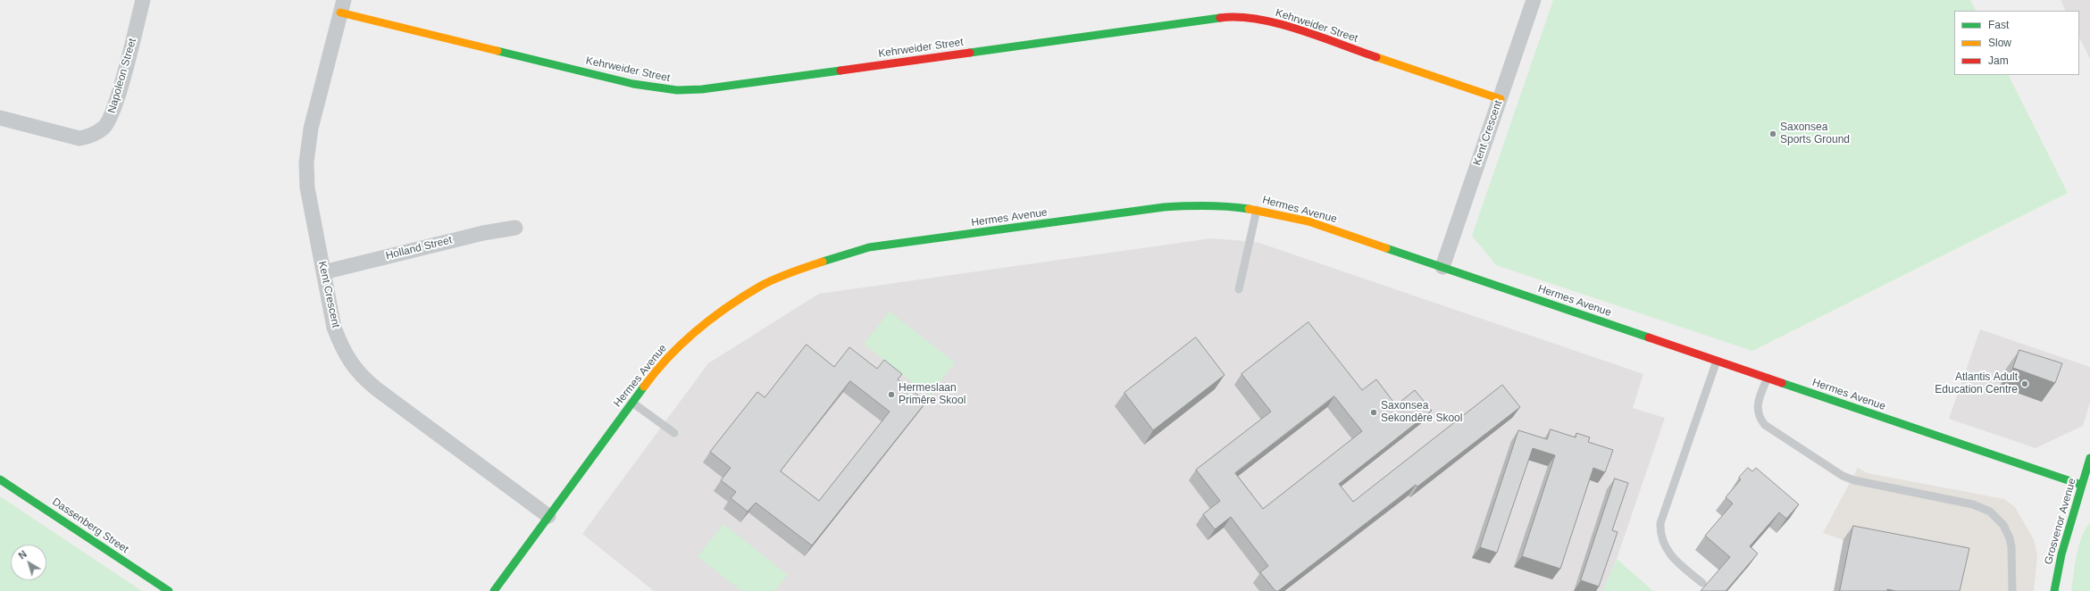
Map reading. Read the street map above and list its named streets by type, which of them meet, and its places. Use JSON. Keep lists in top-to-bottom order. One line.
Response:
{"streets":{"street":["Kehrweider Street","Napoleon Street","Kent Crescent","Hermes Avenue","Holland Street","Grosvenor Avenue","Dassenberg Street"]},"crossings":[["Kehrweider Street","Kent Crescent"],["Kent Crescent","Hermes Avenue"],["Kent Crescent","Holland Street"],["Hermes Avenue","Grosvenor Avenue"]],"places":["Saxonsea Sports Ground","Atlantis Adult Education Centre","Hermeslaan Primêre Skool","Saxonsea Sekondêre Skool"],"legend":["Fast","Slow","Jam"],"north":"top left"}
